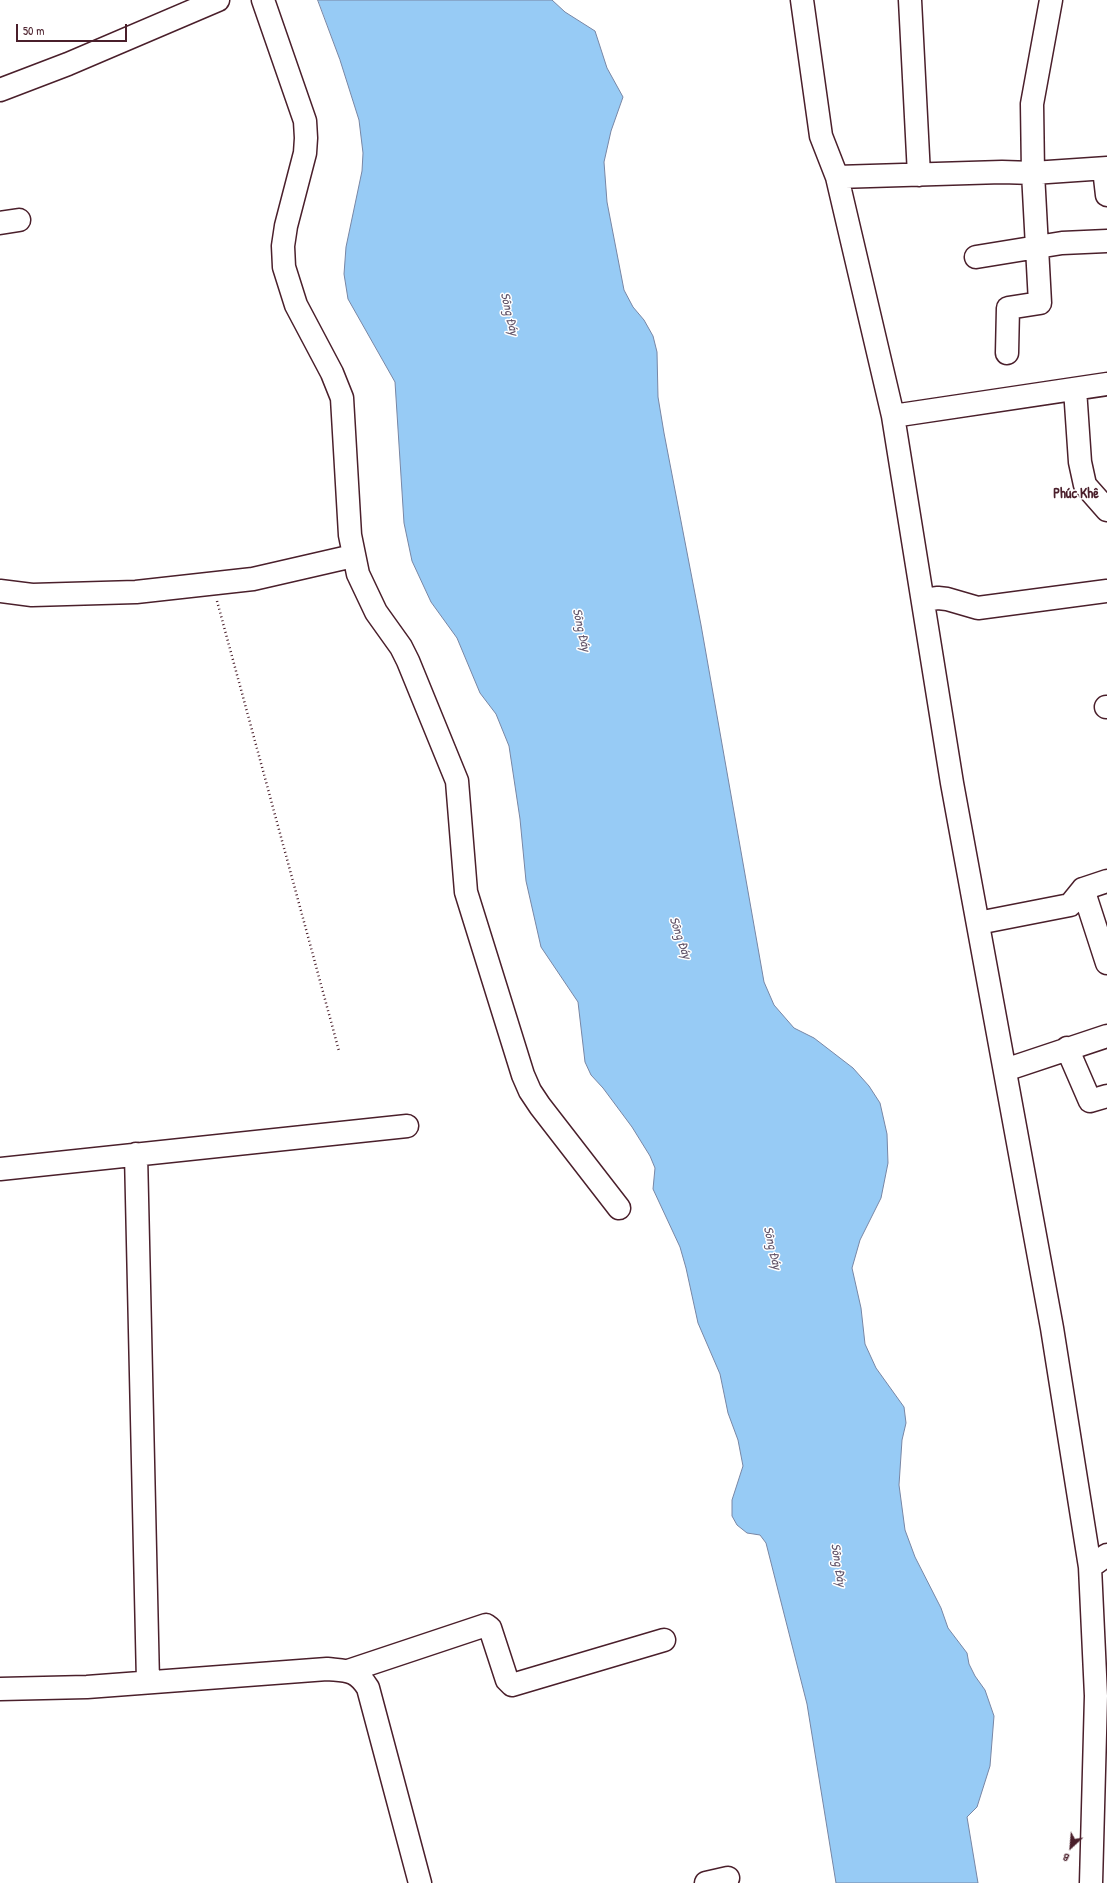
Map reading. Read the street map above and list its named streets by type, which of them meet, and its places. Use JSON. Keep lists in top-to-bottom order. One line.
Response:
{"districts":["Phúc Khê"],"water":["Sông Đáy"],"scale_bar":"50 m","north":"bottom left"}
